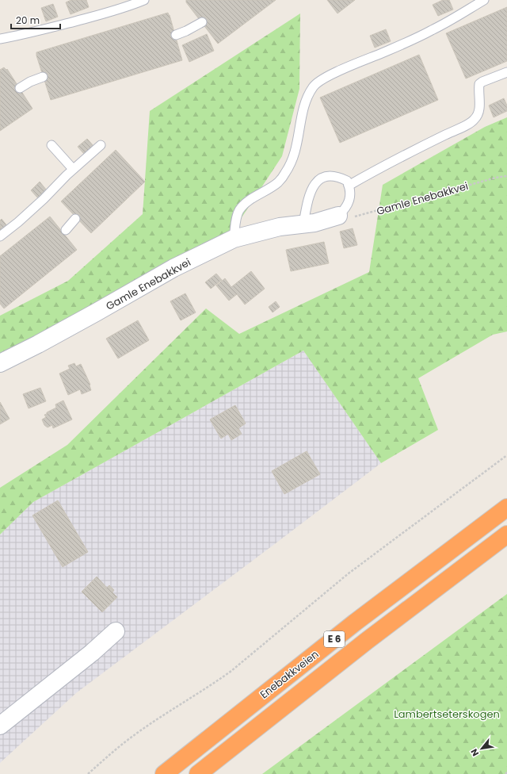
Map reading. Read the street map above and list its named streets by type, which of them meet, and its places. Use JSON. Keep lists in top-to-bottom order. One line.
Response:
{"streets":{"highway":["E 6","Enebakkveien"],"street":["Gamle Enebakkvei"]},"parks":["Lambertseterskogen"],"scale_bar":"20 m","north":"bottom left"}
